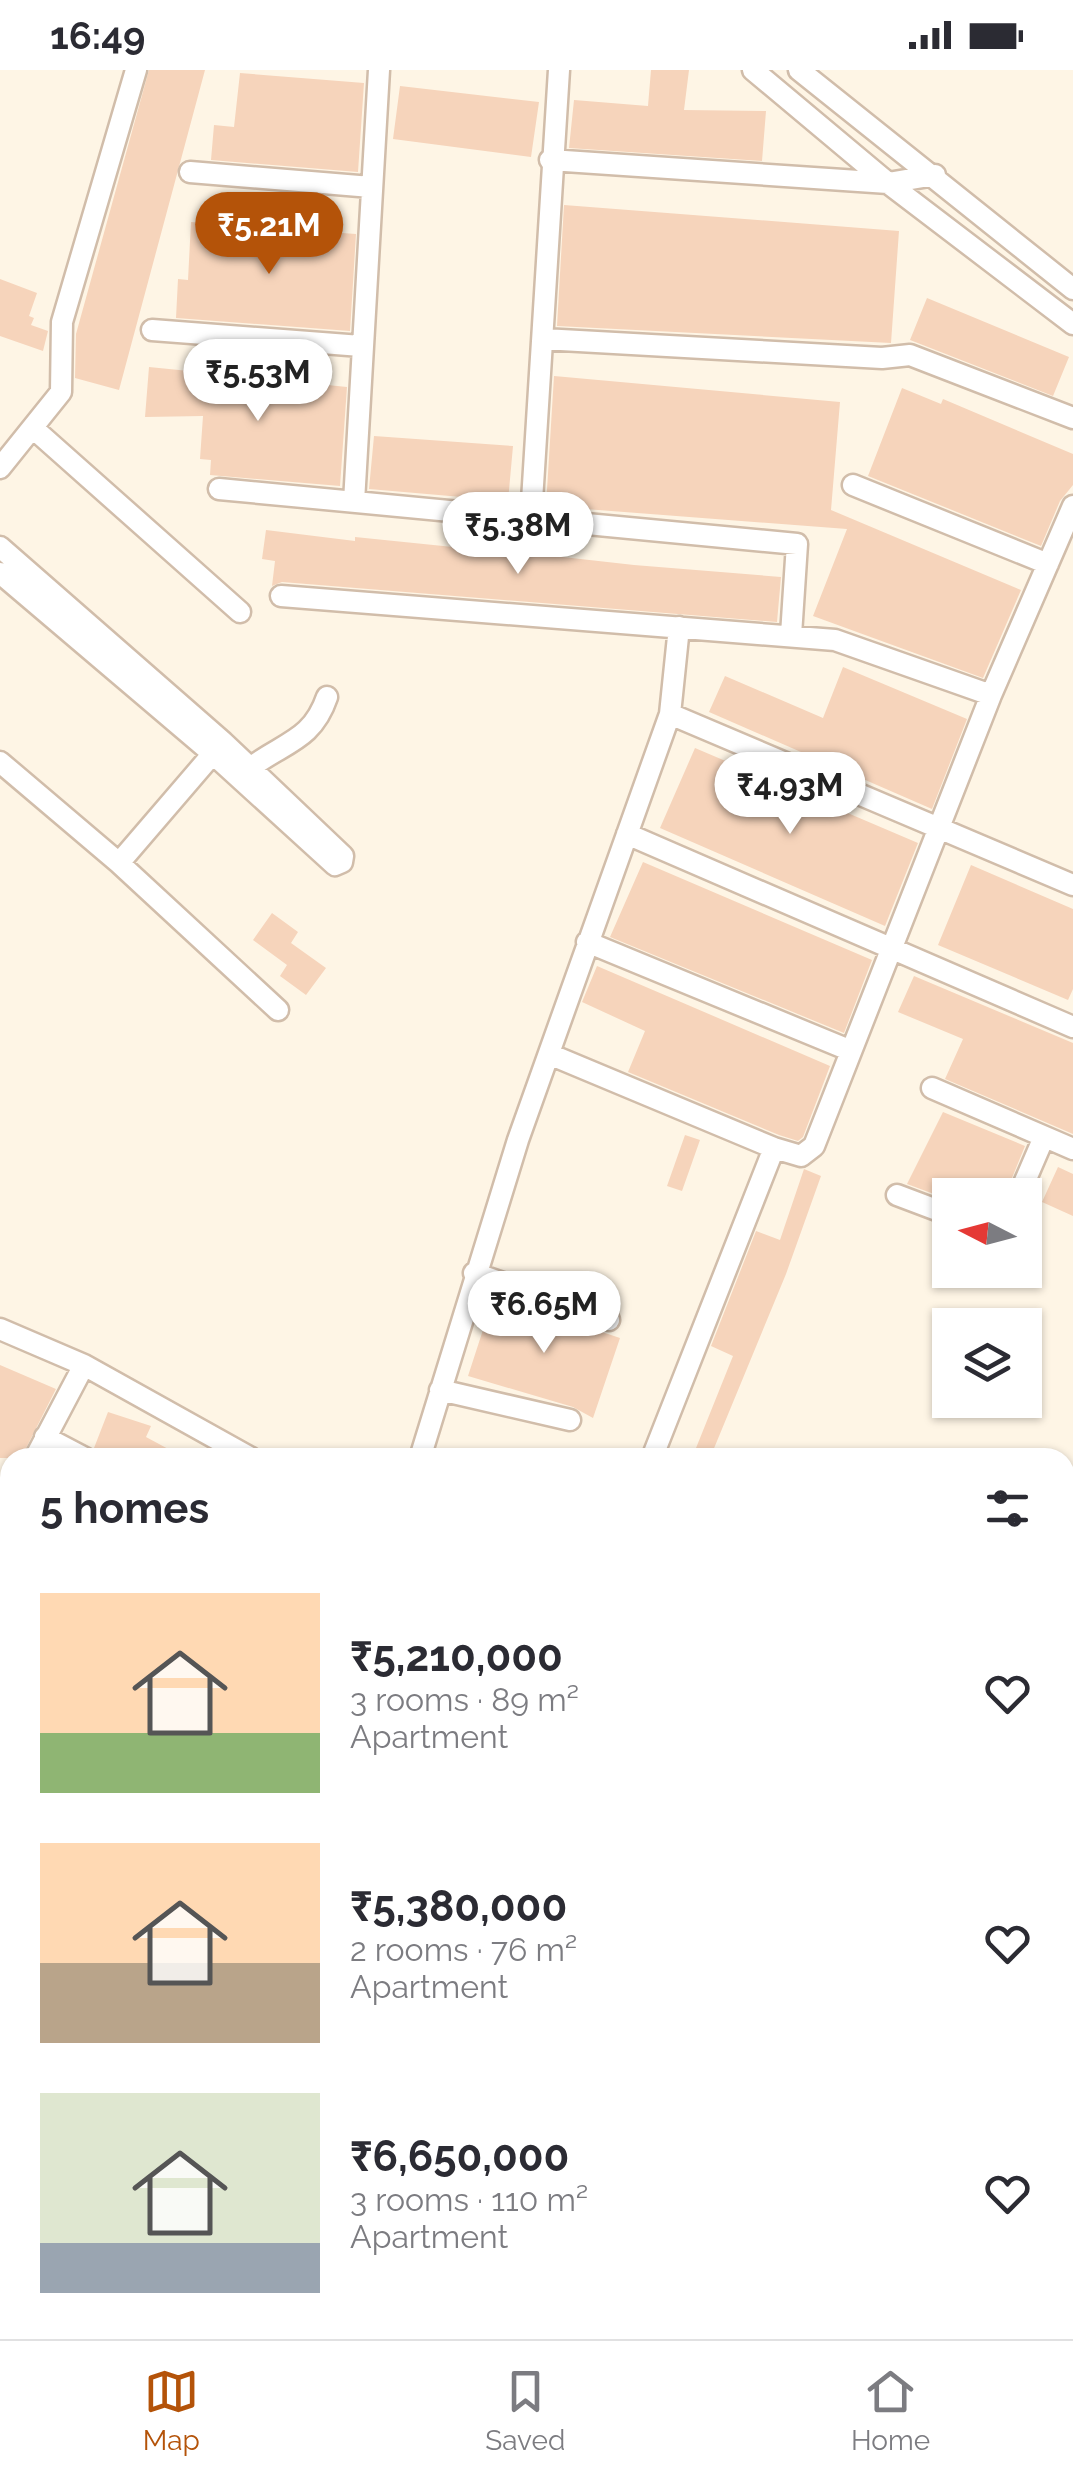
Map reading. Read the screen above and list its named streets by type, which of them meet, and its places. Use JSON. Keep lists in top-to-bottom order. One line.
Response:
{"north":"left","page":{"status":"16:49","price":["₹5.21M","₹5.53M","₹5.38M","₹4.93M","₹6.65M"],"heading":"5 homes","list":[{"name":"₹5,210,000","note":"3 rooms · 89 m² · Apartment"},{"name":"₹5,380,000","note":"2 rooms · 76 m² · Apartment"},{"name":"₹6,650,000","note":"3 rooms · 110 m² · Apartment"}],"tabs":["Map","Saved","Home"]}}
